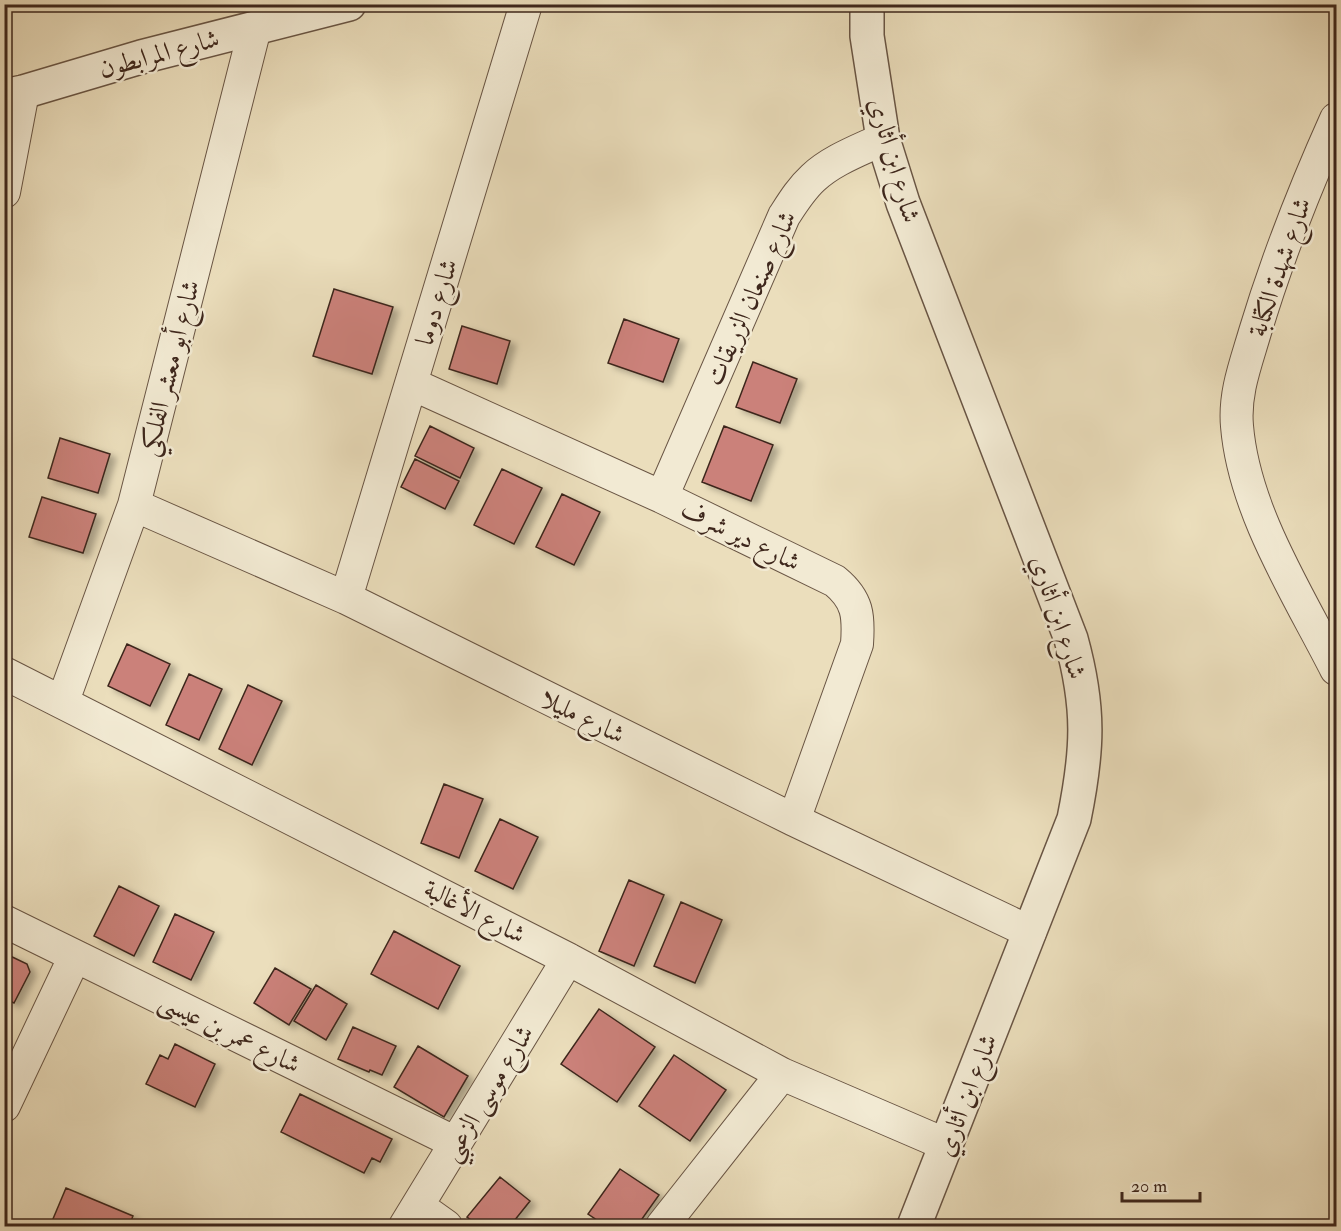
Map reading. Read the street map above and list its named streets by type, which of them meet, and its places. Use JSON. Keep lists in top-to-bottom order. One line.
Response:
{"streets":{"street":["شارع المرابطون","شارع ابن أثاري","شارع شهدة الكتابة","شارع صنعان الزريقات","شارع دوما","شارع أبو معشر الفلكي","شارع دير شرف","شارع مليلا","شارع الأغالبة","شارع عمر بن عيسى","شارع موسى الزعبي"]},"crossings":[["شارع المرابطون","شارع أبو معشر الفلكي"],["شارع ابن أثاري","شارع صنعان الزريقات"],["شارع ابن أثاري","شارع مليلا"],["شارع ابن أثاري","شارع الأغالبة"],["شارع صنعان الزريقات","شارع دير شرف"],["شارع دوما","شارع دير شرف"],["شارع دوما","شارع مليلا"],["شارع أبو معشر الفلكي","شارع مليلا"],["شارع أبو معشر الفلكي","شارع الأغالبة"],["شارع دير شرف","شارع مليلا"],["شارع الأغالبة","شارع موسى الزعبي"],["شارع عمر بن عيسى","شارع موسى الزعبي"]],"scale_bar":"20 m"}
